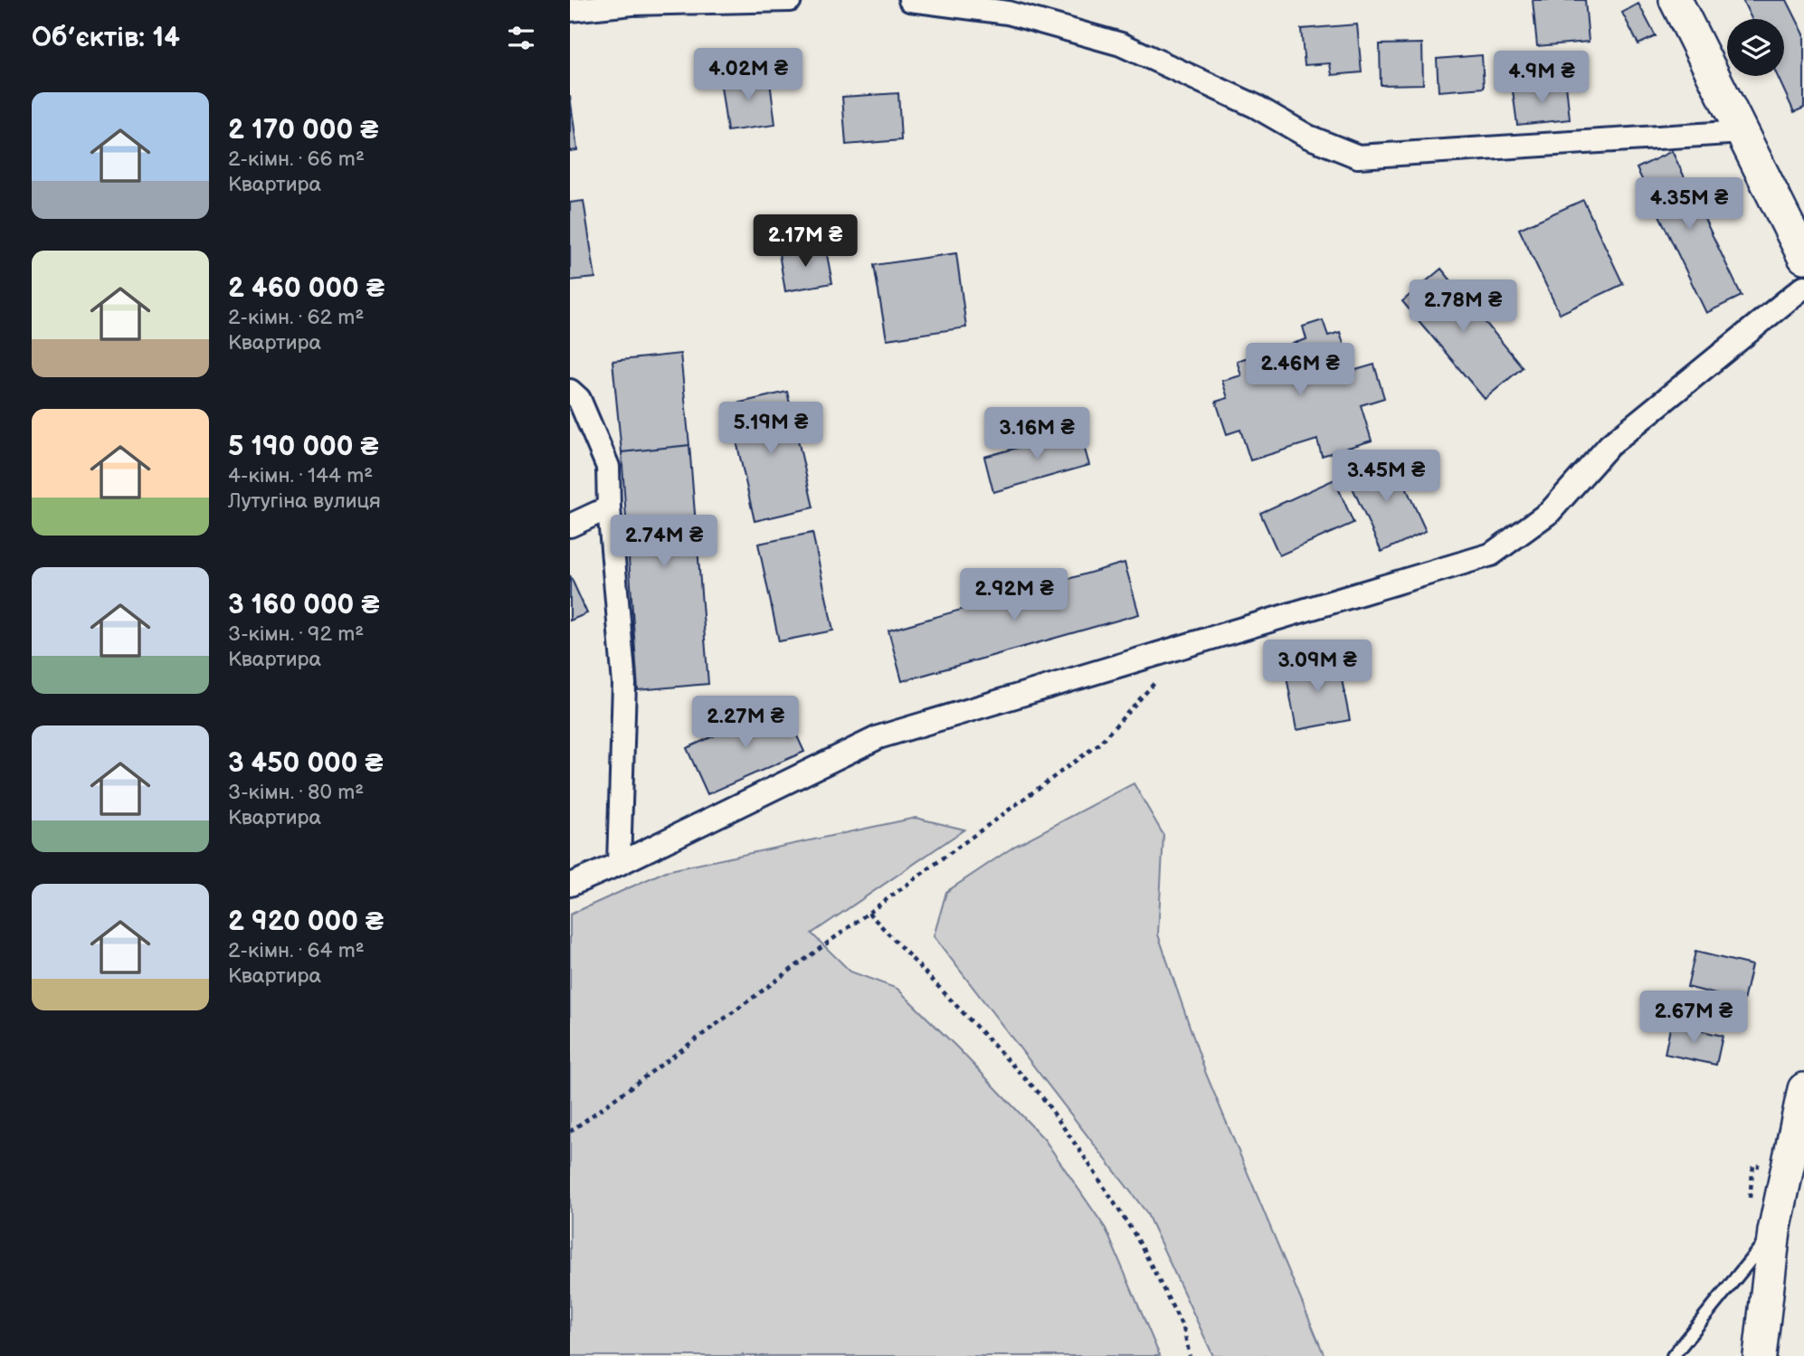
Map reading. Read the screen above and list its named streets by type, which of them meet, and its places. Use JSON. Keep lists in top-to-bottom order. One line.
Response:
{"page":{"heading":"Об’єктів: 14","price":["4.02M ₴","4.9M ₴","4.35M ₴","2.17M ₴","2.78M ₴","2.46M ₴","5.19M ₴","3.16M ₴","3.45M ₴","2.74M ₴","2.92M ₴","3.09M ₴","2.27M ₴","2.67M ₴"],"list":[{"name":"2 170 000 ₴","note":"2-кімн. · 66 m² · Квартира"},{"name":"2 460 000 ₴","note":"2-кімн. · 62 m² · Квартира"},{"name":"5 190 000 ₴","note":"4-кімн. · 144 m² · Лутугіна вулиця"},{"name":"3 160 000 ₴","note":"3-кімн. · 92 m² · Квартира"},{"name":"3 450 000 ₴","note":"3-кімн. · 80 m² · Квартира"},{"name":"2 920 000 ₴","note":"2-кімн. · 64 m² · Квартира"}]}}
